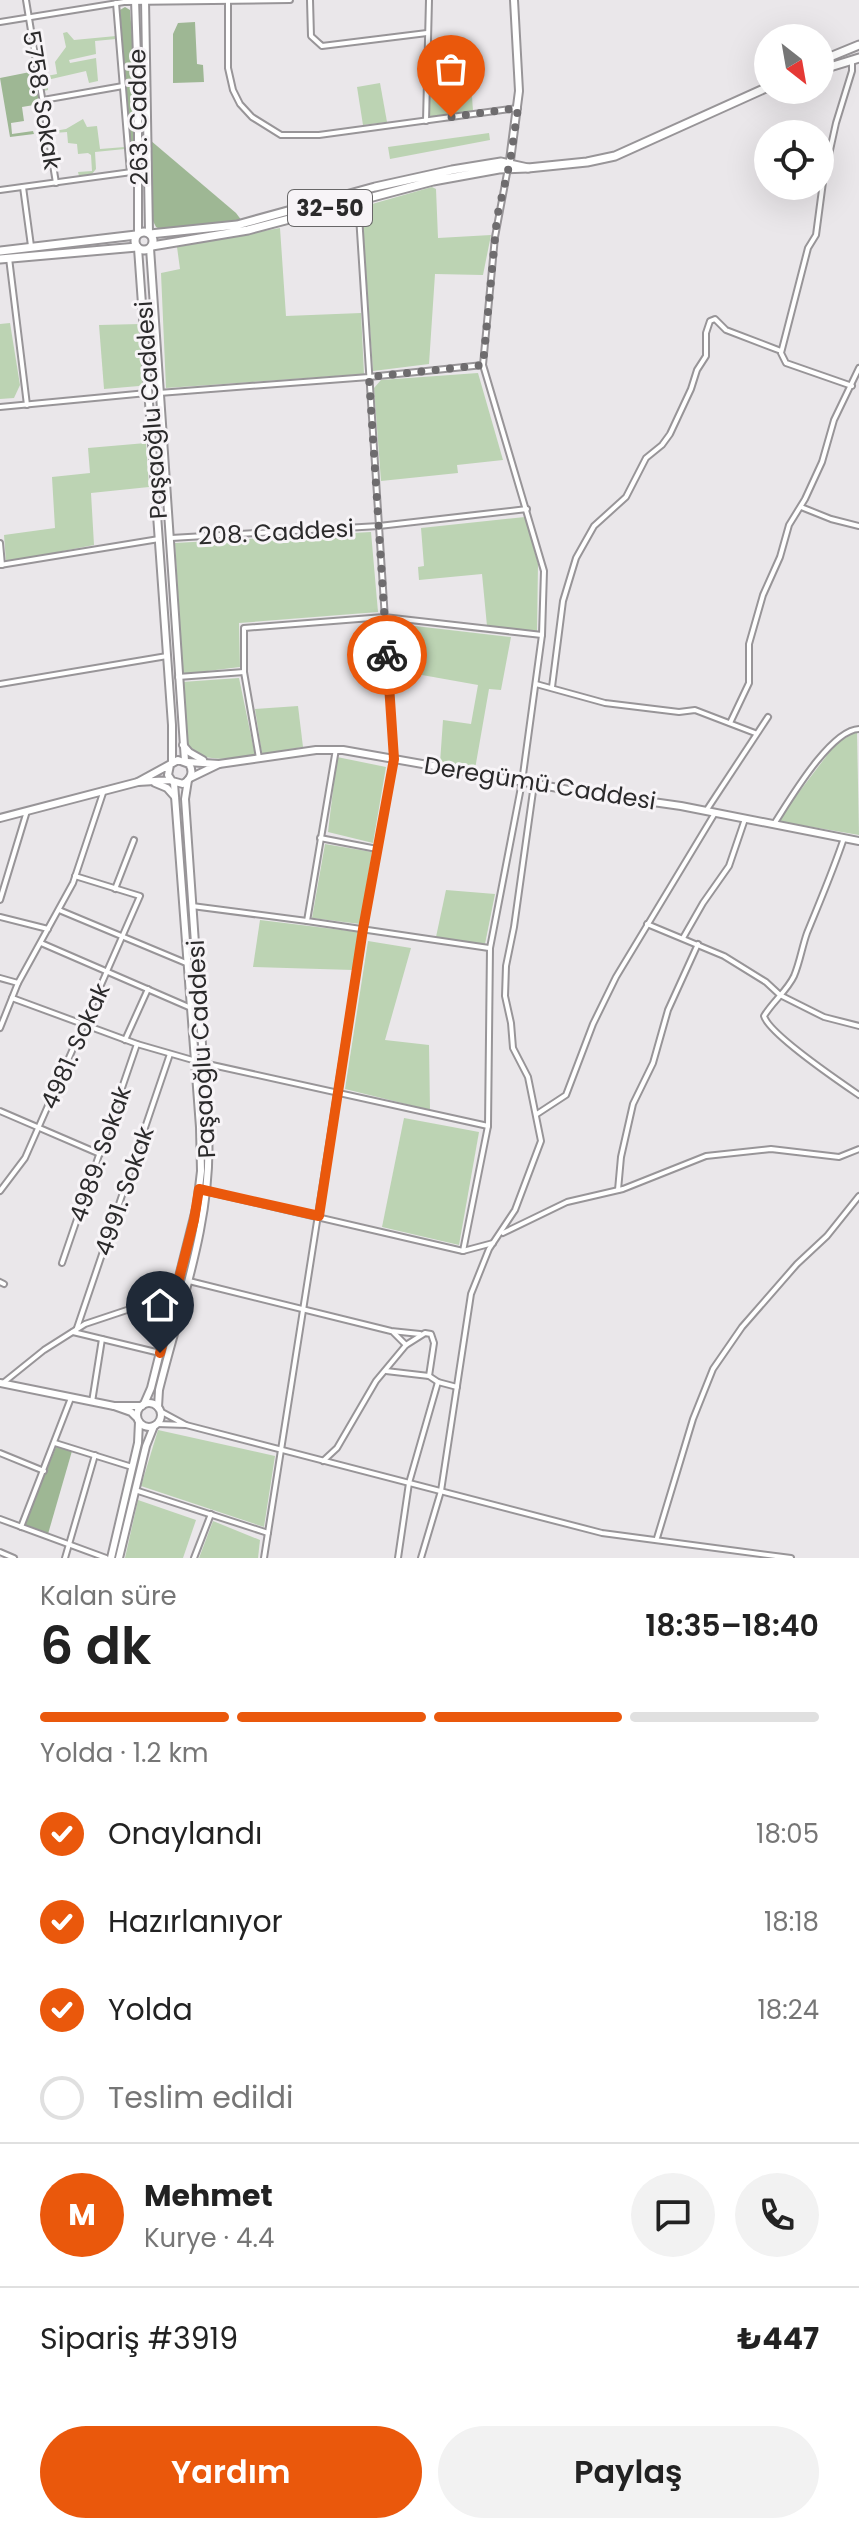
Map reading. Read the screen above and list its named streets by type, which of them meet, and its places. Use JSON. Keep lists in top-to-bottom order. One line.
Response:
{"streets":{"main road":["32-50"],"street":["5758. Sokak","263. Cadde","Paşaoğlu Caddesi","208. Caddesi","Deregümü Caddesi","4981. Sokak","4989. Sokak","4991. Sokak"]},"crossings":[["263. Cadde","32-50"],["32-50","Paşaoğlu Caddesi"],["Paşaoğlu Caddesi","208. Caddesi"],["Paşaoğlu Caddesi","Deregümü Caddesi"]],"north":"bottom right","page":{"heading":["6 dk","Kalan süre","18:35–18:40"],"panel":["Mehmet","Kurye · 4.4","Sipariş #3919","₺447"],"bar":"Yolda · 1.2 km","list":[["Onaylandı","18:05"],["Hazırlanıyor","18:18"],["Yolda","18:24"],"Teslim edildi"],"round":"M","buttons":["Yardım","Paylaş"]}}
